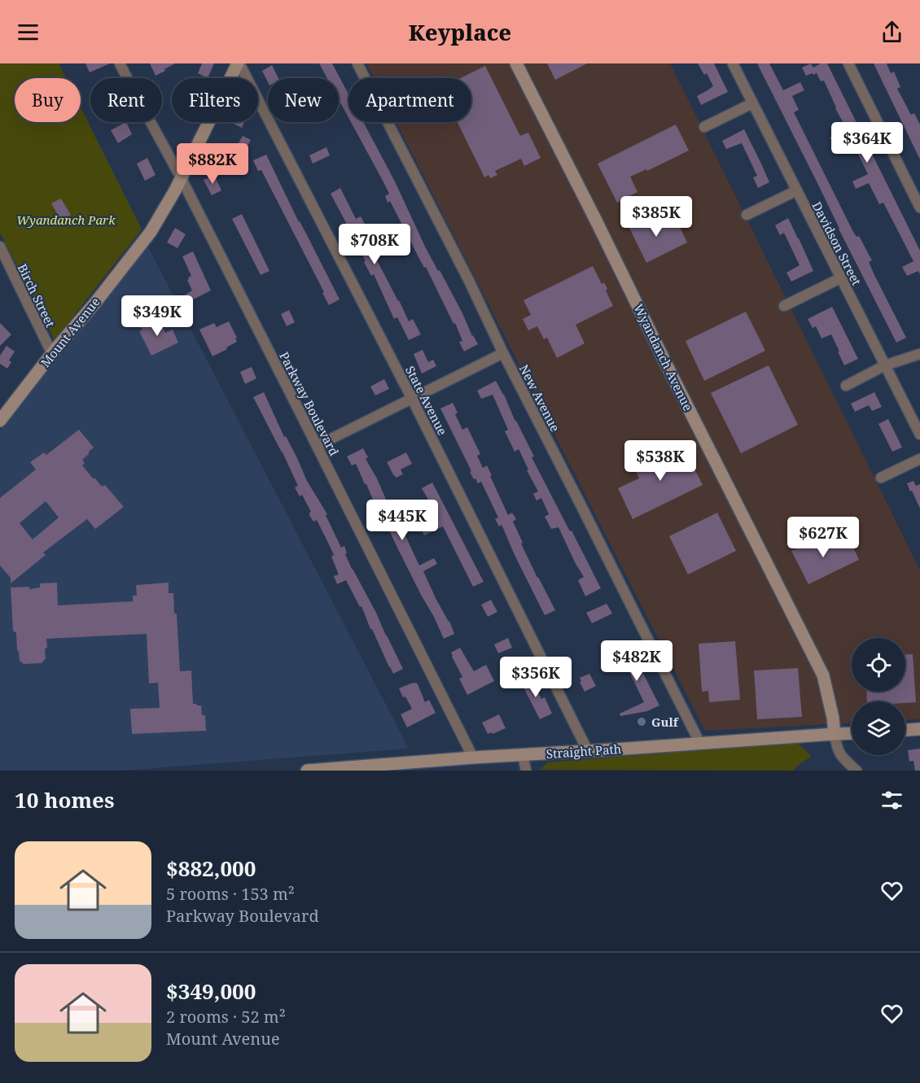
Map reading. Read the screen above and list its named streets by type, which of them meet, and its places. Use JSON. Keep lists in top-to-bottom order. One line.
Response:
{"streets":{"street":["Davidson Street","Birch Street","Mount Avenue","Wyandanch Avenue","New Avenue","State Avenue","Parkway Boulevard","Straight Path"]},"crossings":[["Birch Street","Mount Avenue"],["Mount Avenue","State Avenue"],["Mount Avenue","Parkway Boulevard"],["Wyandanch Avenue","Straight Path"],["New Avenue","Straight Path"],["State Avenue","Straight Path"],["Parkway Boulevard","Straight Path"]],"parks":["Wyandanch Park"],"places":["Gulf"],"page":{"header":"Keyplace","chip":["Buy","Rent","Filters","New","Apartment"],"price":["$364K","$882K","$385K","$708K","$349K","$538K","$445K","$627K","$482K","$356K"],"heading":"10 homes","list":[{"name":"$882,000","note":"5 rooms · 153 m² · Parkway Boulevard"},{"name":"$349,000","note":"2 rooms · 52 m² · Mount Avenue"}]}}
